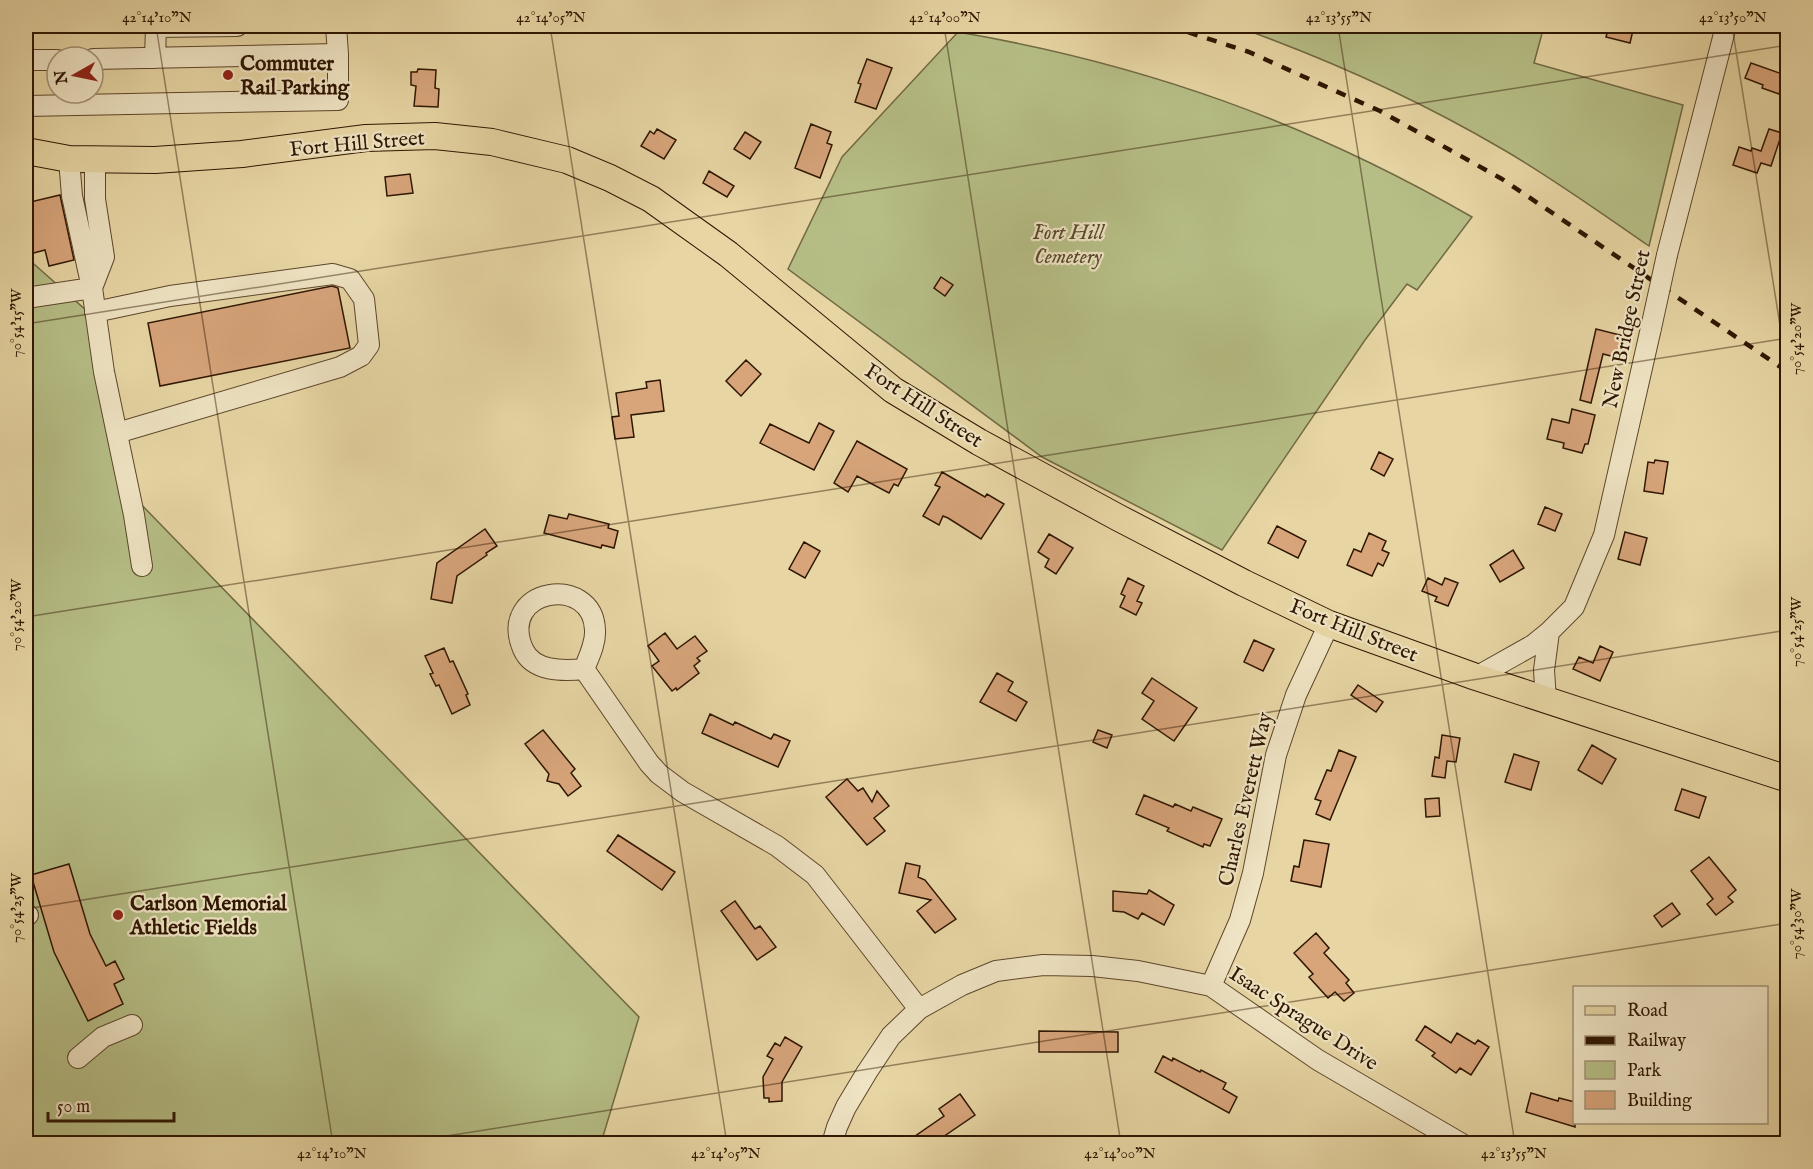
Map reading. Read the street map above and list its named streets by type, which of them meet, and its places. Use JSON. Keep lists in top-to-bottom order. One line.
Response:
{"streets":{"main road":["Fort Hill Street"],"street":["New Bridge Street","Charles Everett Way","Isaac Sprague Drive"]},"crossings":[["Fort Hill Street","New Bridge Street"],["Fort Hill Street","Charles Everett Way"],["Charles Everett Way","Isaac Sprague Drive"]],"parks":["Fort Hill Cemetery"],"places":["Commuter Rail Parking","Carlson Memorial Athletic Fields"],"legend":["Road","Railway","Park","Building"],"scale_bar":"50 m","north":"left","coordinates":["42°14'10\"N","42°14'05\"N","42°14'00\"N","42°13'55\"N","42°13'50\"N","70°54'15\"W","70°54'20\"W","70°54'25\"W","70°54'30\"W"]}
